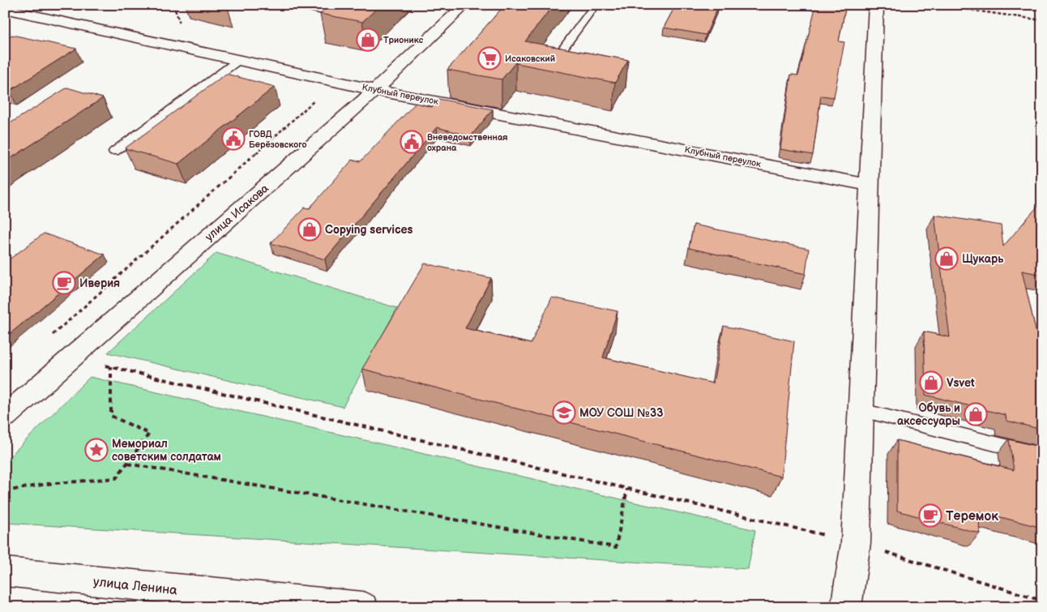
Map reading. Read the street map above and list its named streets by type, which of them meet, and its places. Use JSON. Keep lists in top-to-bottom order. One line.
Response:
{"streets":{"street":["Клубный переулок","улица Исакова","улица Ленина"]},"crossings":[["Клубный переулок","улица Исакова"]],"places":{"shop":["Трионикс","Copying services","Щукарь","Vsvet","Обувь и аксессуары"],"supermarket":["Исаковский"],"public building":["ГОВД Берёзовского","Вневедомственная охрана"],"cafe":["Иверия","Теремок"],"school or university":["МОУ СОШ №33"],"place":["Мемориал советским солдатам"]}}
